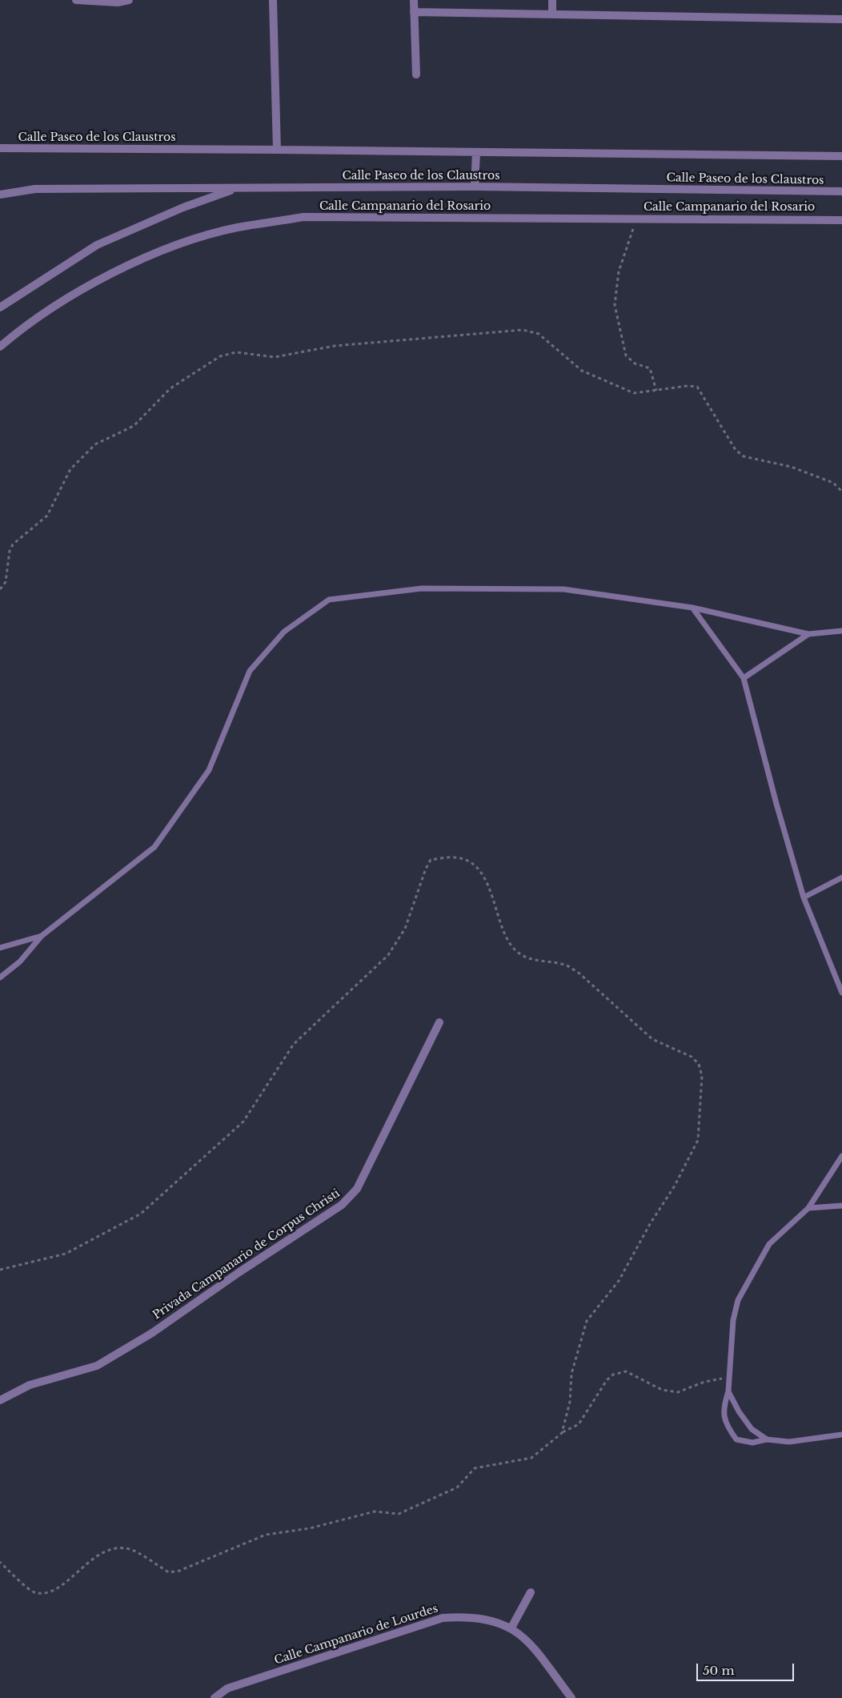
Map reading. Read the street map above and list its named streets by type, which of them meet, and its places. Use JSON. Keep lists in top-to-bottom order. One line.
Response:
{"streets":{"street":["Calle Paseo de los Claustros","Calle Campanario del Rosario","Privada Campanario de Corpus Christi","Calle Campanario de Lourdes"]},"scale_bar":"50 m"}
